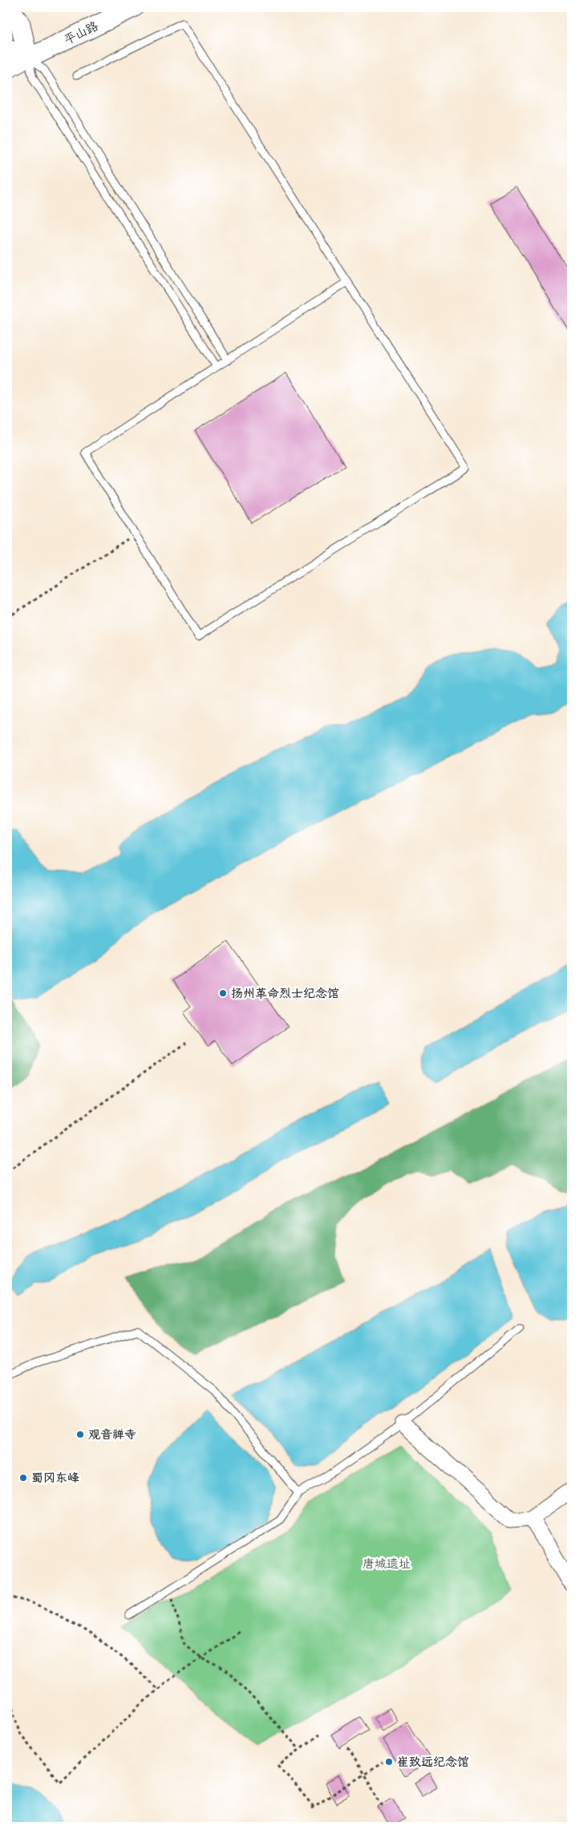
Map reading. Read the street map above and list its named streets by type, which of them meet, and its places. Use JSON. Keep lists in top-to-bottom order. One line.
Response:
{"streets":{"street":["平山路"]},"parks":["唐城遗址"],"places":["扬州革命烈士纪念馆","观音禅寺","蜀冈东峰","崔致远纪念馆"]}
